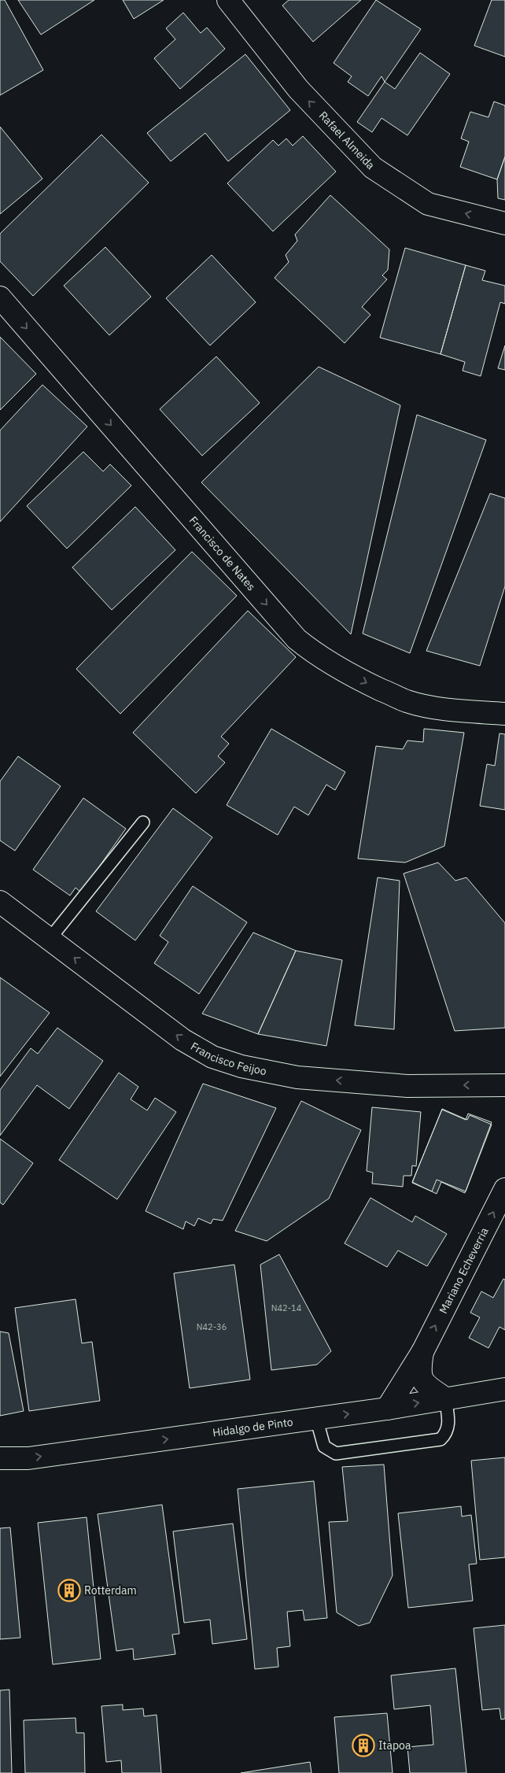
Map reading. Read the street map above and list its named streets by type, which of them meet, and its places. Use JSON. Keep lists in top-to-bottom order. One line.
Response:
{"streets":{"street":["Rafael Almeida","Francisco de Nates","Francisco Feijoo","Mariano Echeverria","Hidalgo de Pinto"]},"crossings":[["Mariano Echeverria","Hidalgo de Pinto"]],"one_way":["Rafael Almeida","Francisco de Nates","Francisco Feijoo","Mariano Echeverria","Hidalgo de Pinto"],"places":{"building":["Rotterdam","Itapoa"]},"house_numbers":["N42-14","N42-36"]}
